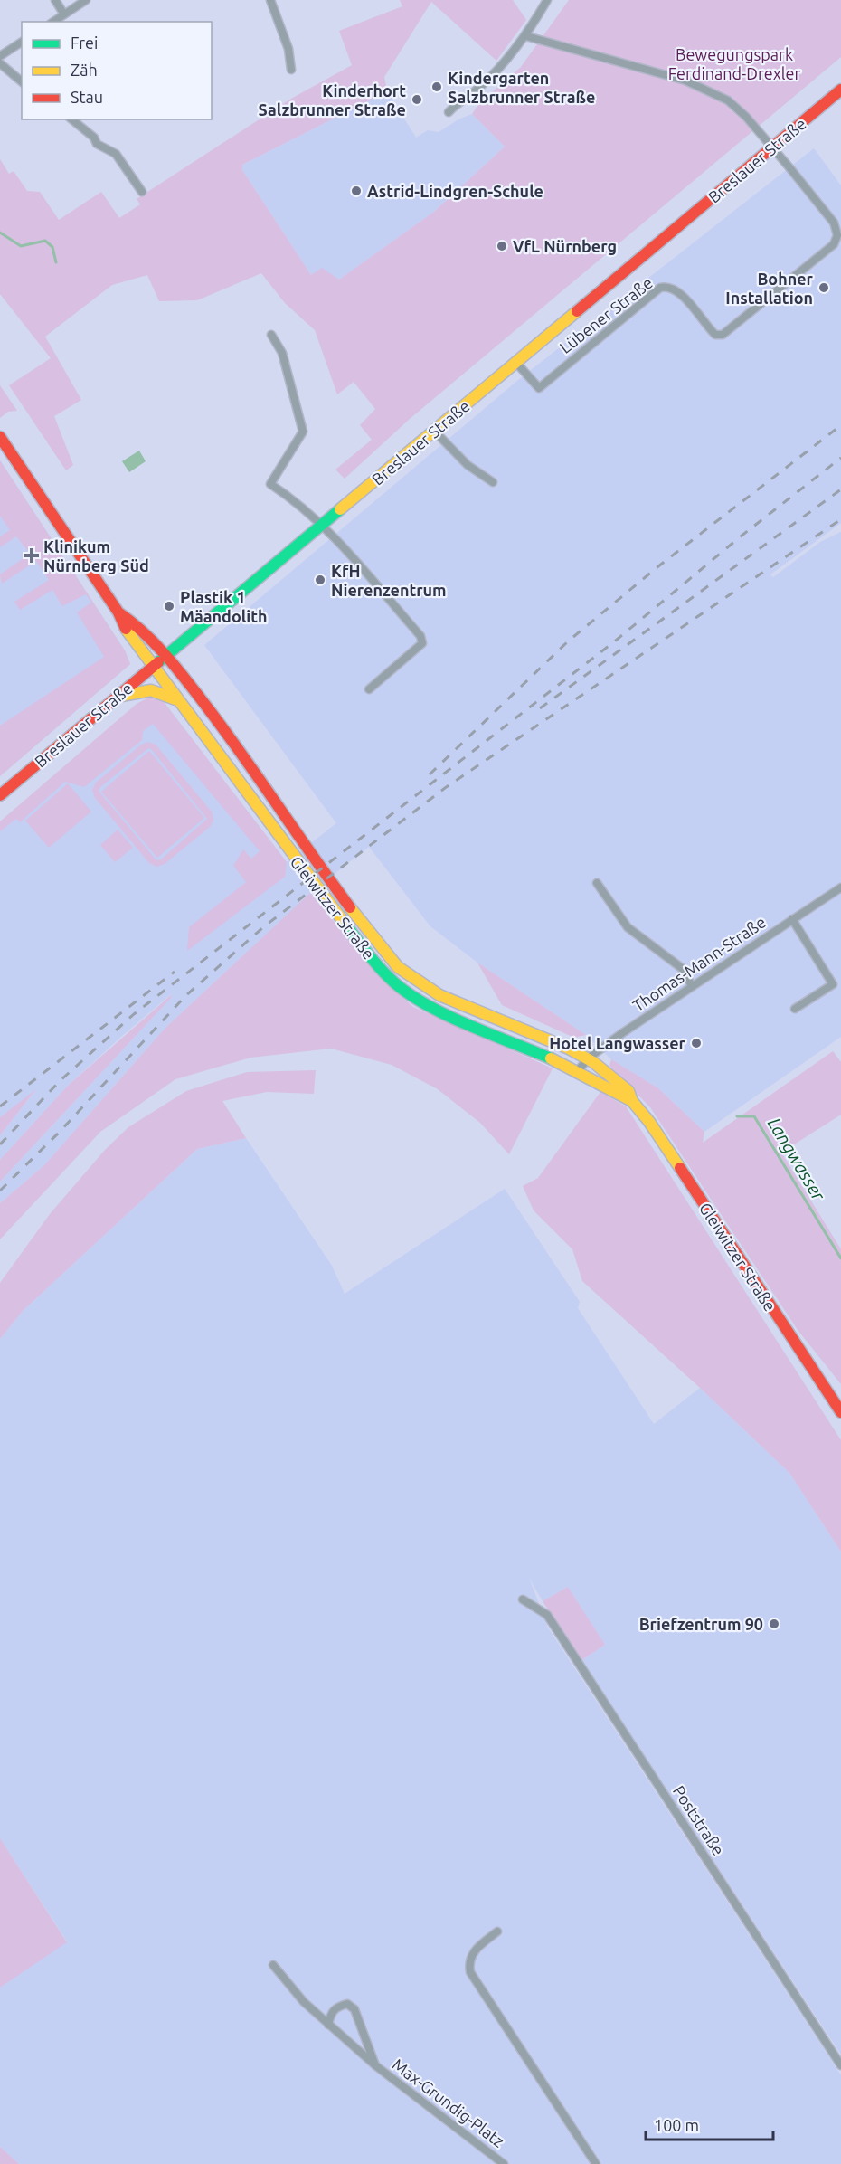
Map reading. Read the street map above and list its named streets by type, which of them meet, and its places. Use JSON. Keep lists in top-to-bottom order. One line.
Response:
{"streets":{"main road":["Breslauer Straße","Gleiwitzer Straße"],"street":["Lübener Straße","Thomas-Mann-Straße","Poststraße","Max-Grundig-Platz"]},"crossings":[["Breslauer Straße","Lübener Straße"],["Breslauer Straße","Gleiwitzer Straße"],["Gleiwitzer Straße","Thomas-Mann-Straße"]],"water":["Langwasser"],"parks":["Bewegungspark Ferdinand-Drexler"],"places":{"other":["Kindergarten Salzbrunner Straße","Kinderhort Salzbrunner Straße","Astrid-Lindgren-Schule","VfL Nürnberg","Bohner Installation","KfH Nierenzentrum","Plastik 1 Mäandolith","Hotel Langwasser","Briefzentrum 90"],"health":["Klinikum Nürnberg Süd"]},"legend":["Frei","Zäh","Stau"],"scale_bar":"100 m"}
